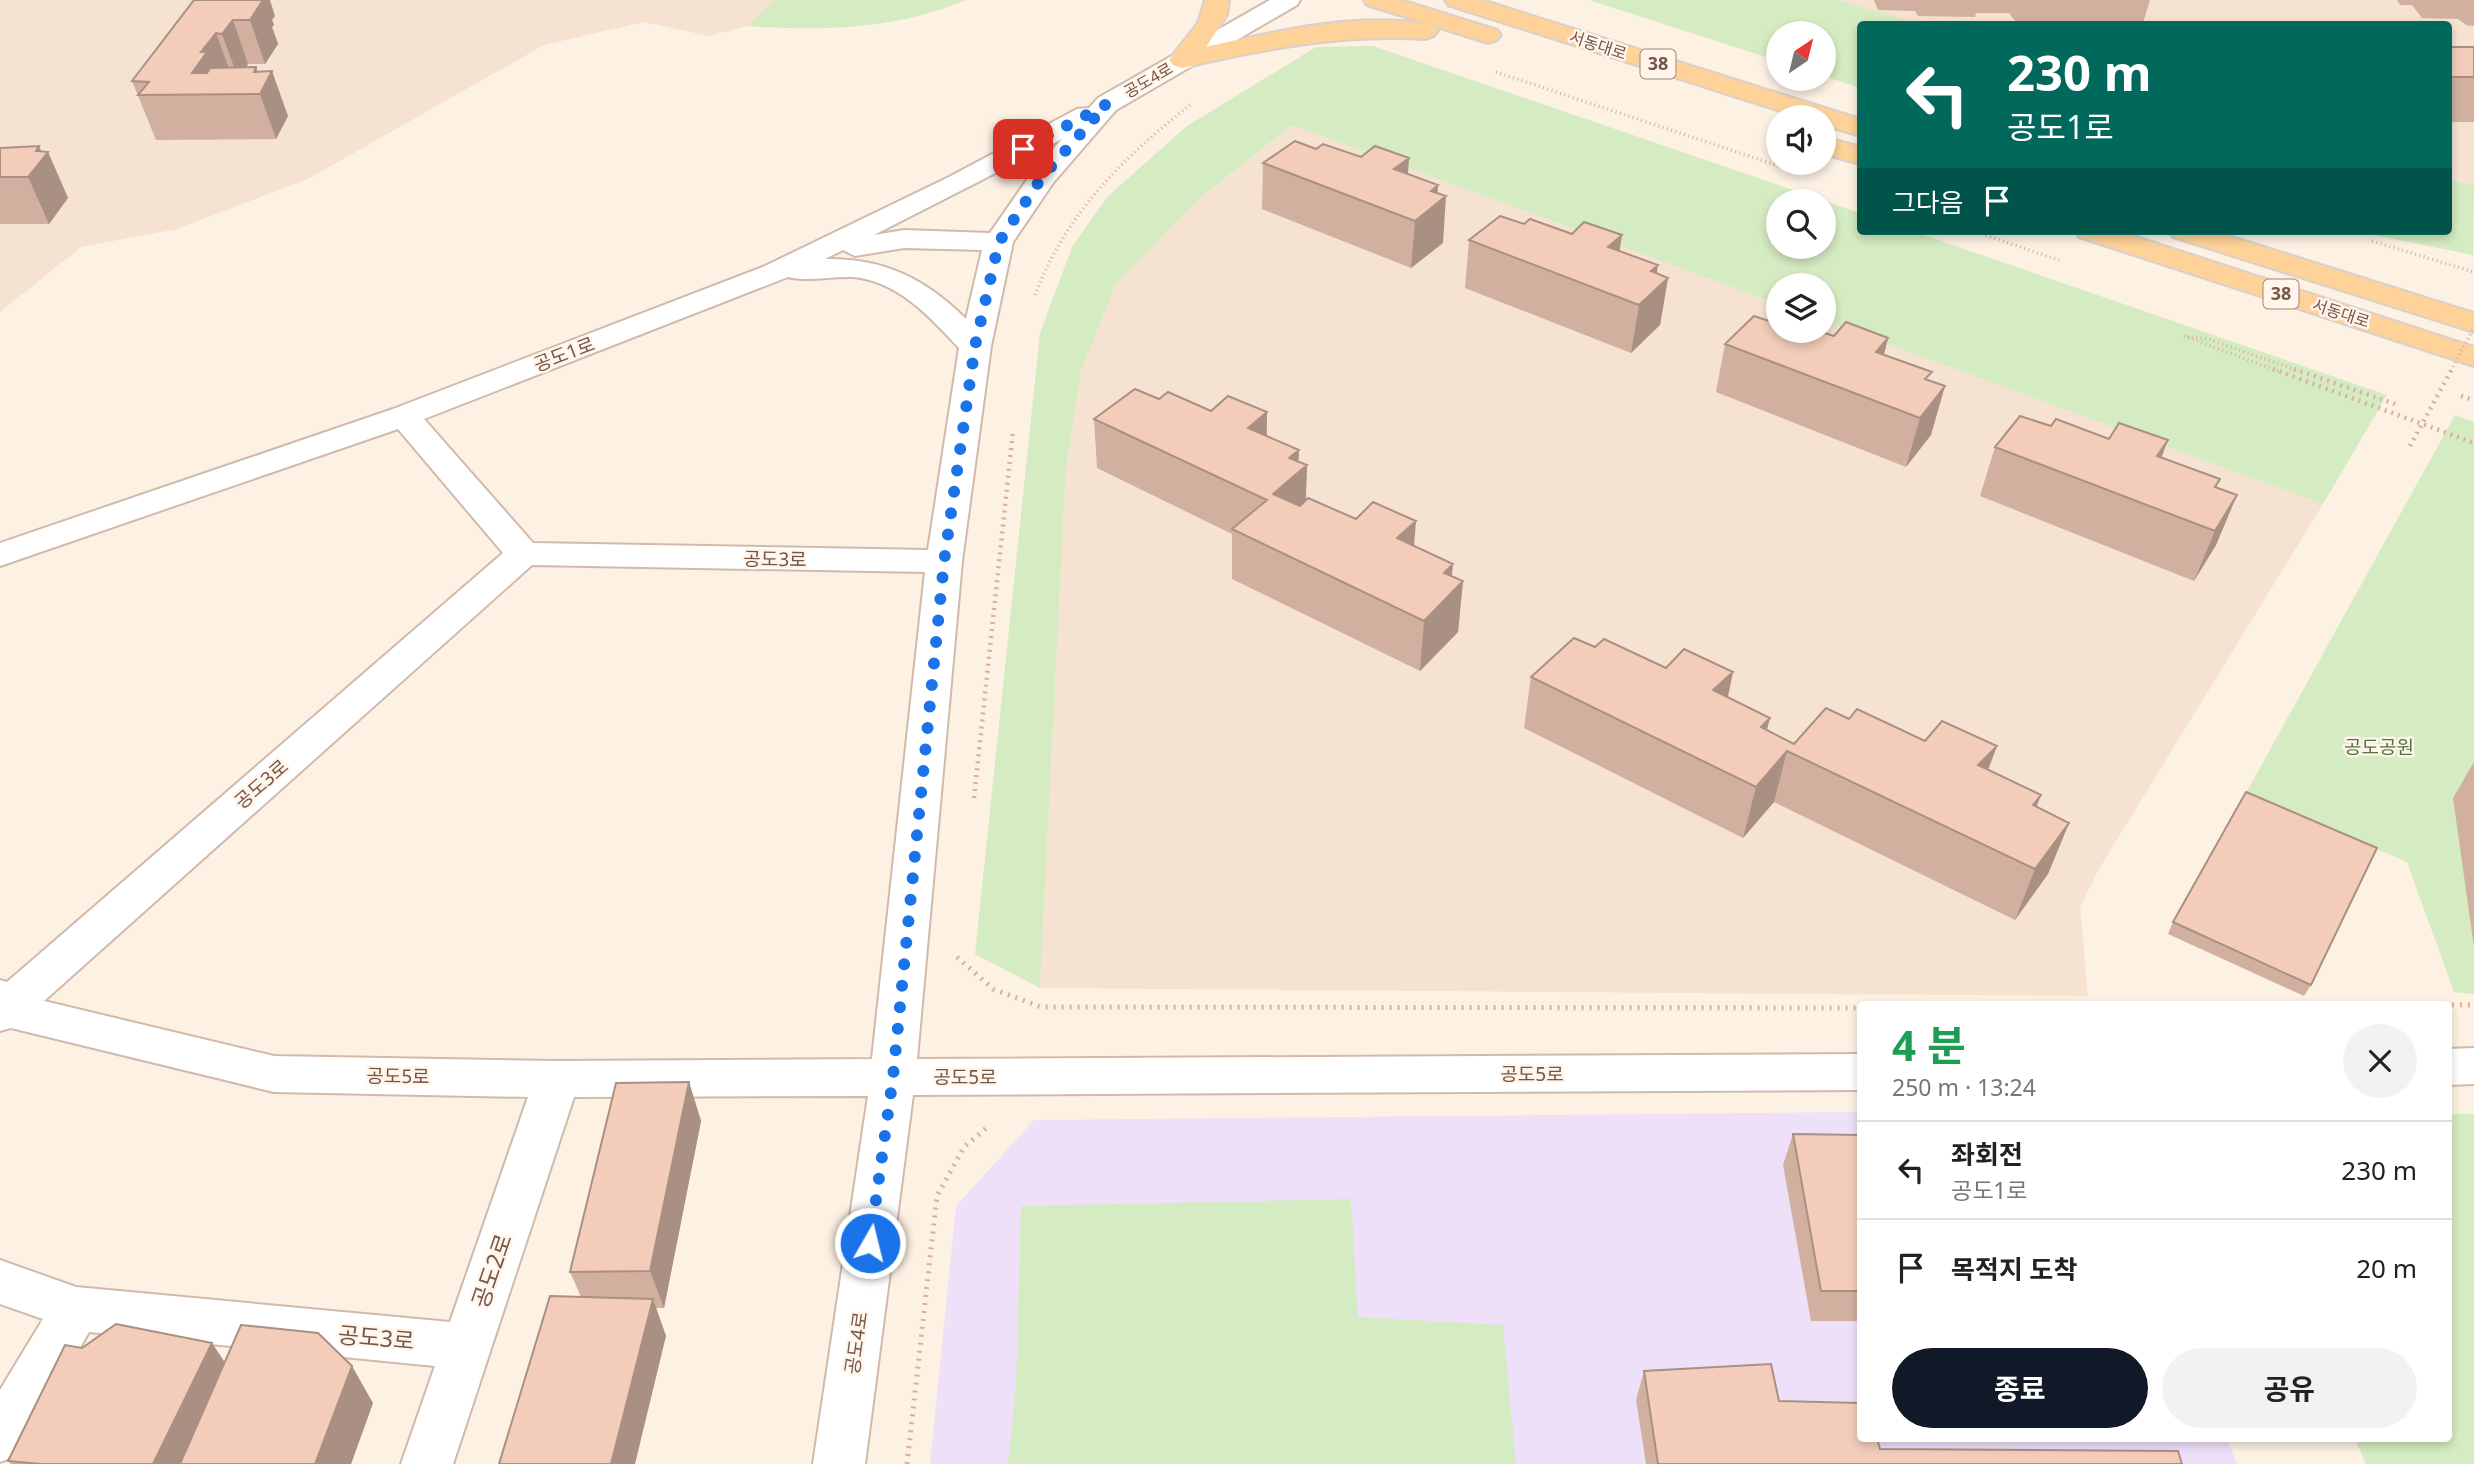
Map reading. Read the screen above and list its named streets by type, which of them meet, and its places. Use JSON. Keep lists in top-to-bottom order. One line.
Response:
{"streets":{"main road":["서동대로","38"],"street":["공도4로","공도1로","공도3로","공도5로","공도2로"]},"crossings":[["공도4로","공도1로"],["공도4로","공도3로"],["공도4로","공도5로"],["공도3로","공도5로"],["공도3로","공도2로"],["공도5로","공도2로"]],"parks":["공도공원"],"north":"top right","page":{"turn":["230 m","공도1로"],"then":"그다음","heading":["4 분","250 m · 13:24"],"list":[{"name":"좌회전","note":"공도1로","value":"230 m"},{"name":"목적지 도착","value":"20 m"}],"buttons":["종료","공유"]}}
